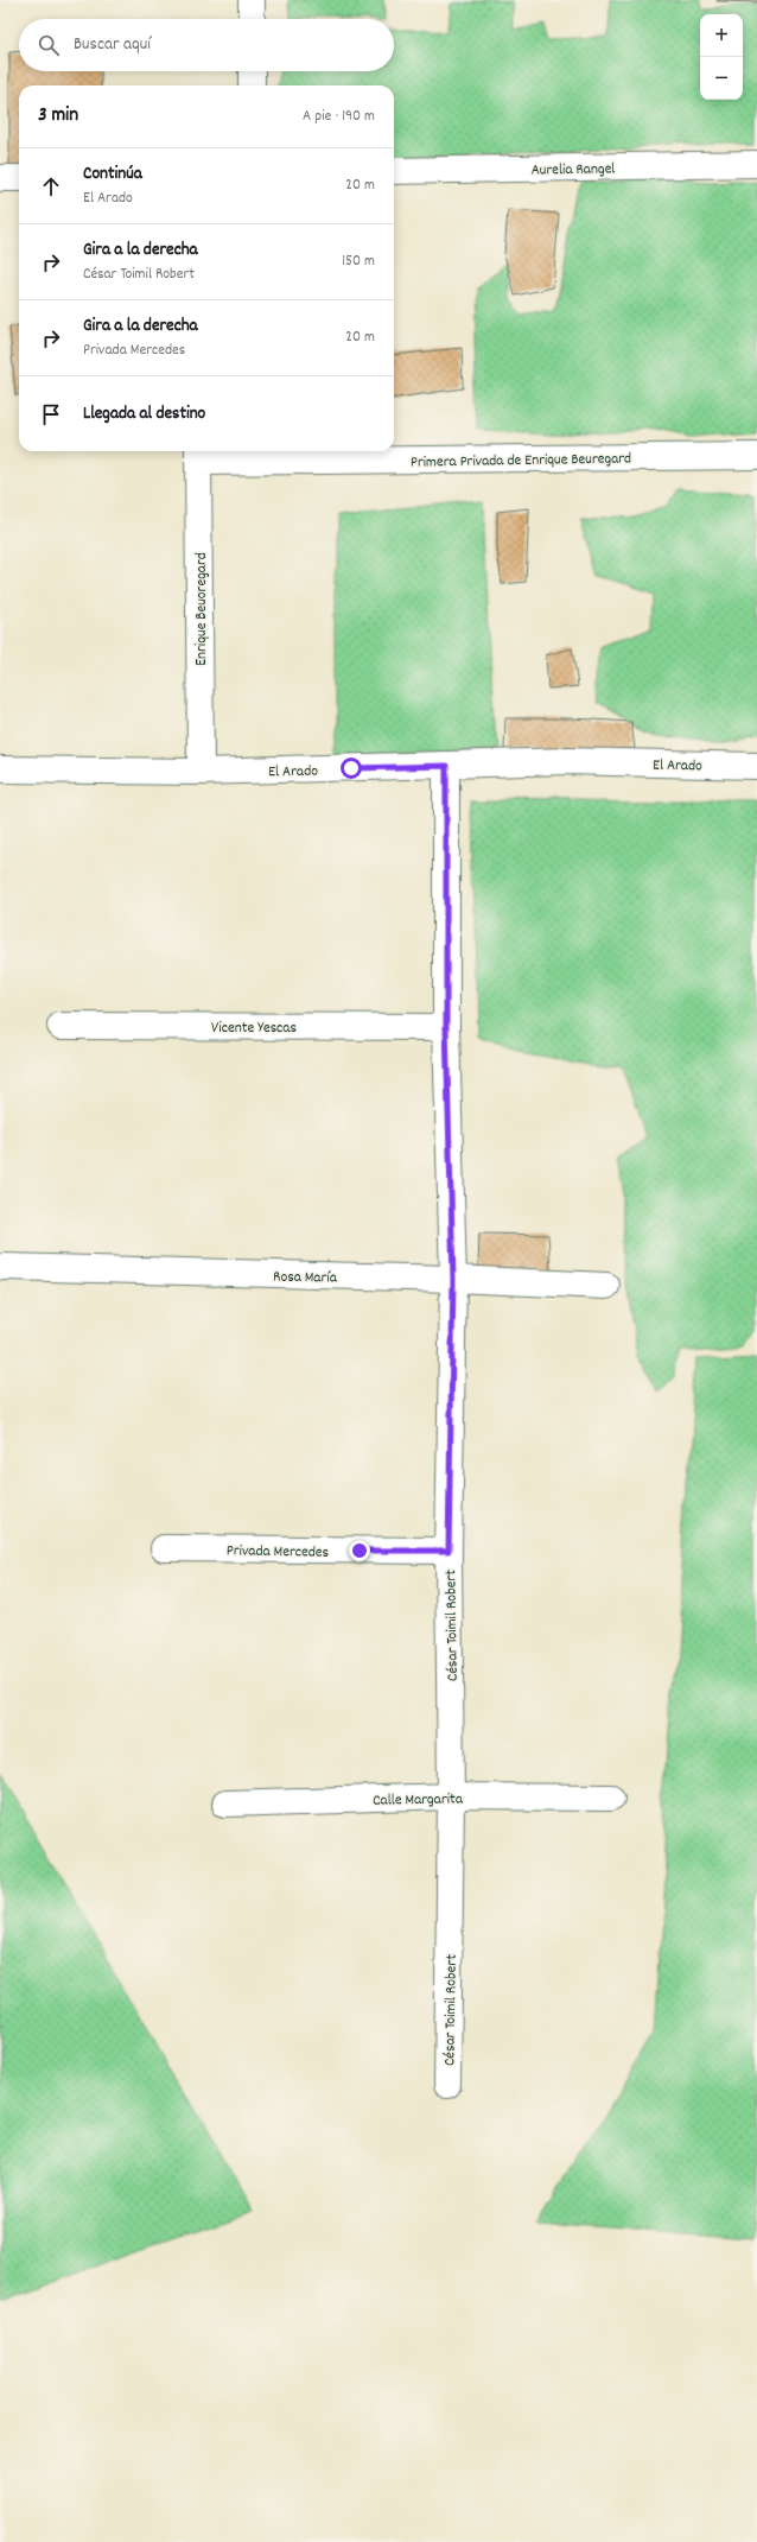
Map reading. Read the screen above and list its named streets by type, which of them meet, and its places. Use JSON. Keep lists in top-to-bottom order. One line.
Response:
{"streets":{"street":["Aurelia Rangel","Primera Privada de Enrique Beuregard","Enrique Beuoregard","El Arado","Vicente Yescas","Rosa María","Privada Mercedes","César Toimil Robert","Calle Margarita"]},"crossings":[["Primera Privada de Enrique Beuregard","Enrique Beuoregard"],["Enrique Beuoregard","El Arado"],["El Arado","César Toimil Robert"],["Vicente Yescas","César Toimil Robert"],["Rosa María","César Toimil Robert"],["Privada Mercedes","César Toimil Robert"],["César Toimil Robert","Calle Margarita"]],"page":{"map_buttons":["+","−"],"search":"Buscar aquí","heading":["3 min","A pie · 190 m"],"list":[["Continúa","El Arado","20 m"],["Gira a la derecha","César Toimil Robert","150 m"],["Gira a la derecha","Privada Mercedes","20 m"],"Llegada al destino"]}}
